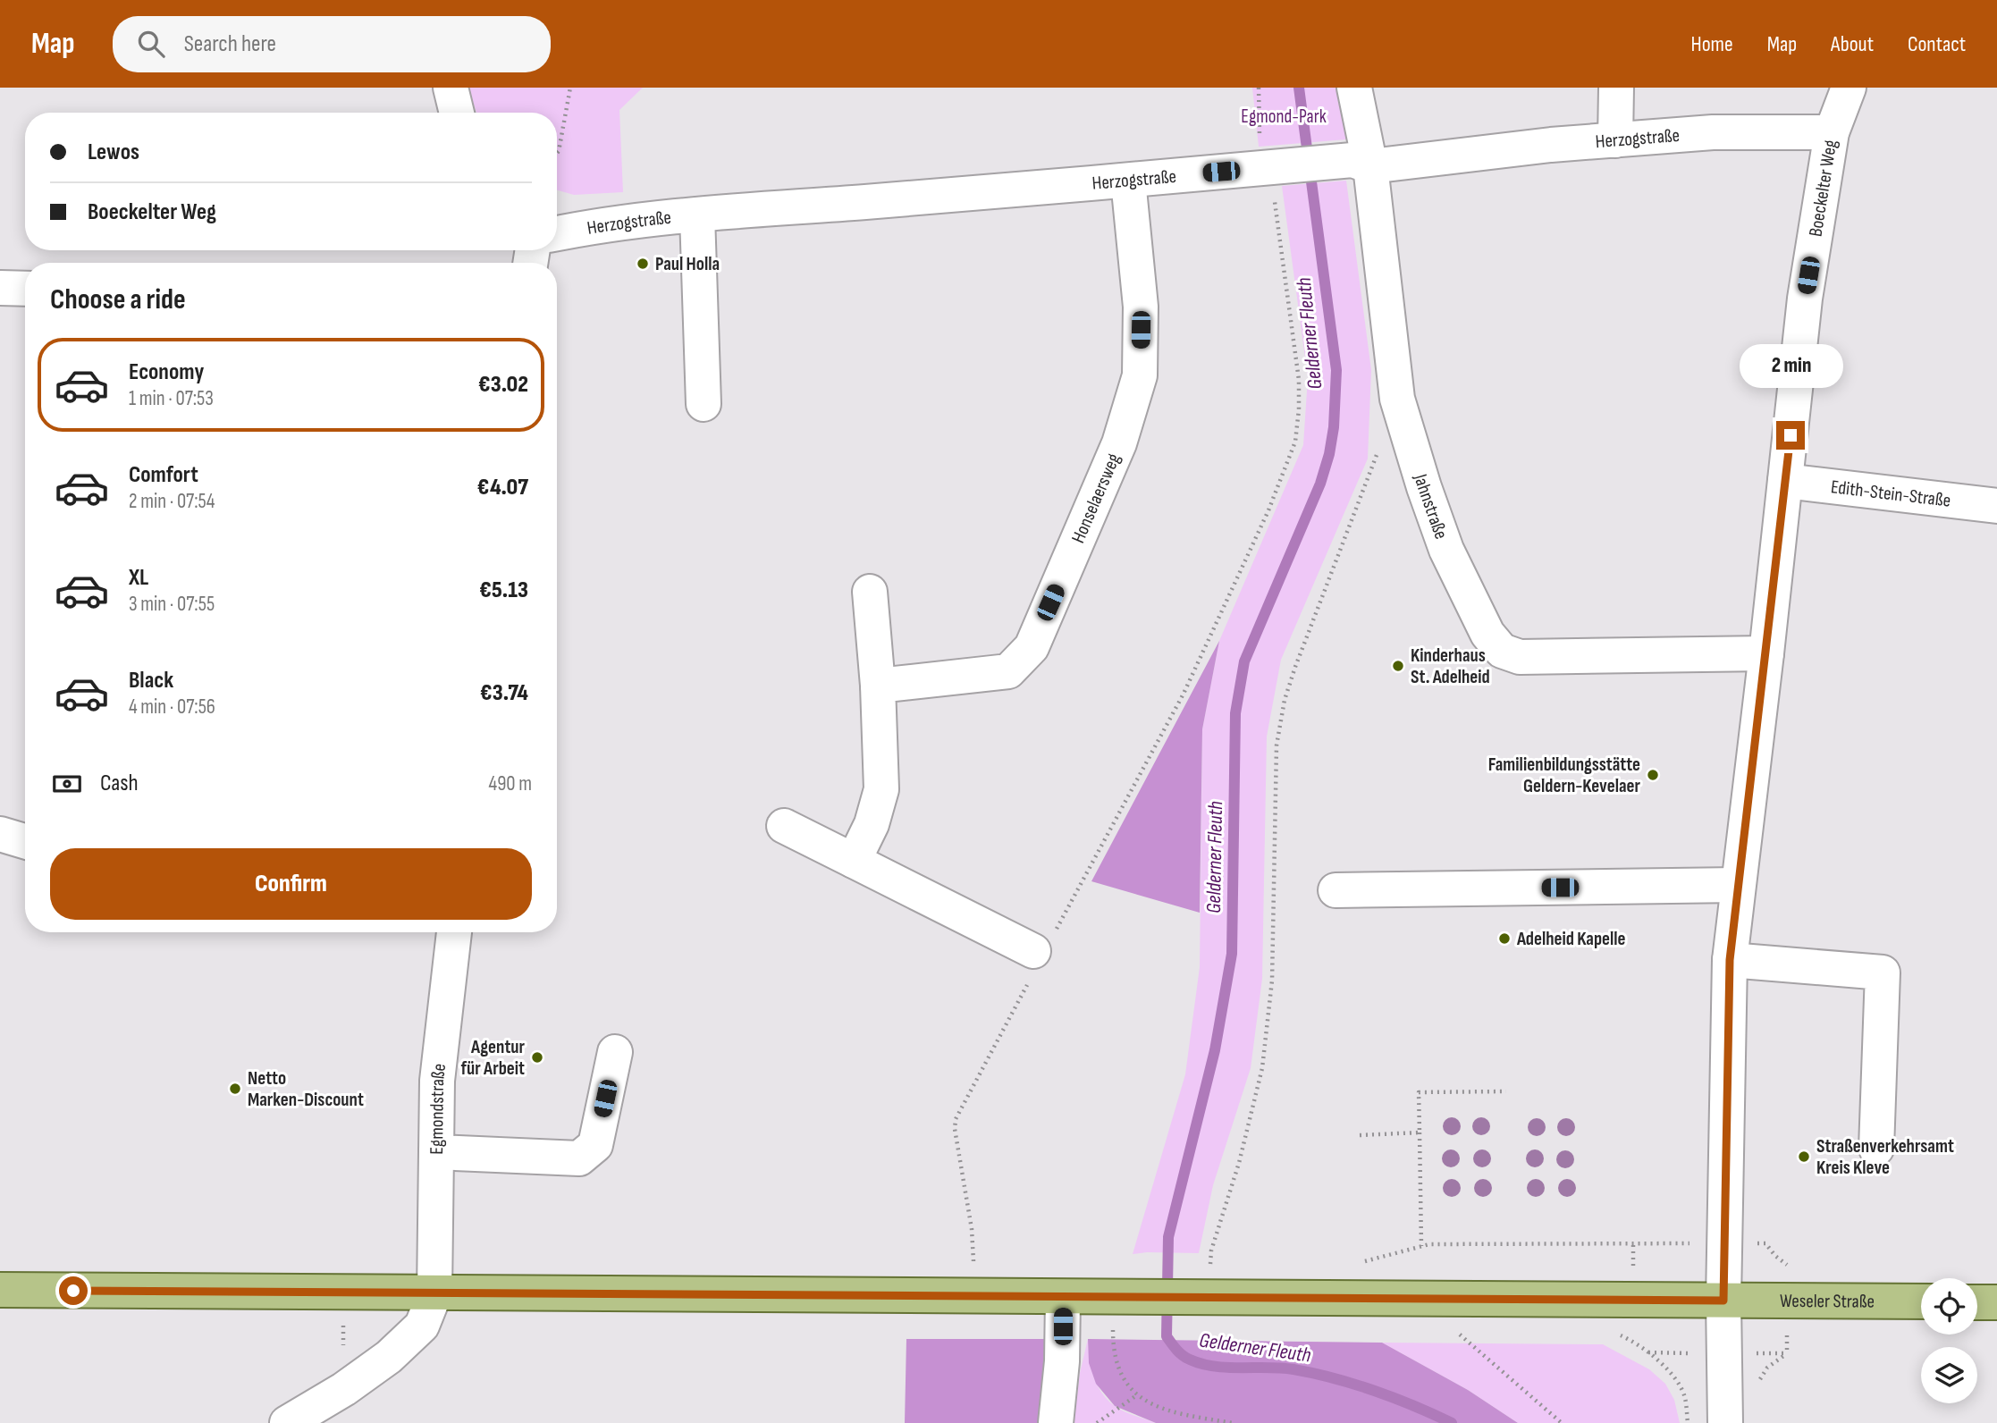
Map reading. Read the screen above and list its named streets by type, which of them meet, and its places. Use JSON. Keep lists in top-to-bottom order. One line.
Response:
{"streets":{"main road":["Weseler Straße"],"street":["Herzogstraße","Boeckelter Weg","Edith-Stein-Straße","Honselaersweg","Jahnstraße","Egmondstraße"]},"crossings":[["Herzogstraße","Boeckelter Weg"],["Herzogstraße","Honselaersweg"],["Herzogstraße","Jahnstraße"],["Boeckelter Weg","Edith-Stein-Straße"],["Boeckelter Weg","Jahnstraße"],["Boeckelter Weg","Weseler Straße"],["Egmondstraße","Weseler Straße"]],"water":["Gelderner Fleuth"],"parks":["Egmond-Park"],"places":["Paul Holla","Kinderhaus St. Adelheid","Familienbildungsstätte Geldern-Kevelaer","Adelheid Kapelle","Agentur für Arbeit","Netto Marken-Discount","Straßenverkehrsamt Kreis Kleve"],"page":{"header":"Map","search":"Search here","nav":["Home","Map","About","Contact"],"banner":["Lewos","Boeckelter Weg"],"heading":"Choose a ride","list":[{"name":"Economy","note":"1 min · 07:53","value":"€3.02"},{"name":"Comfort","note":"2 min · 07:54","value":"€4.07"},{"name":"XL","note":"3 min · 07:55","value":"€5.13"},{"name":"Black","note":"4 min · 07:56","value":"€3.74"}],"bubble":"2 min","pay":["Cash","490 m"],"buttons":"Confirm"}}
